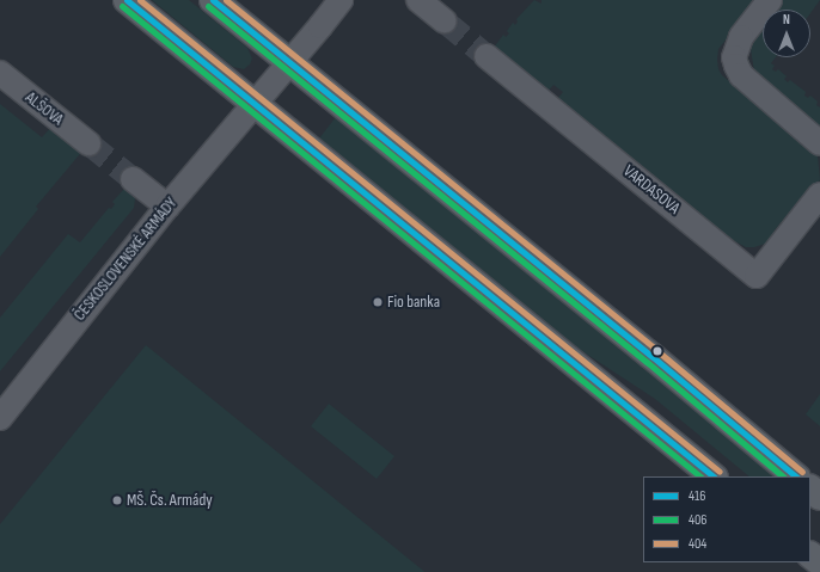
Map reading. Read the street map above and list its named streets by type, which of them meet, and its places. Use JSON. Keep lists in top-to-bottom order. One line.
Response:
{"streets":{"street":["ALŠOVA","VARDASOVA","ČESKOSLOVENSKÉ ARMÁDY"]},"places":["Fio banka","MŠ. Čs. Armády"],"lines":["transit line 416","transit line 404","transit line 406"],"legend":["416","406","404"],"north":"top"}
